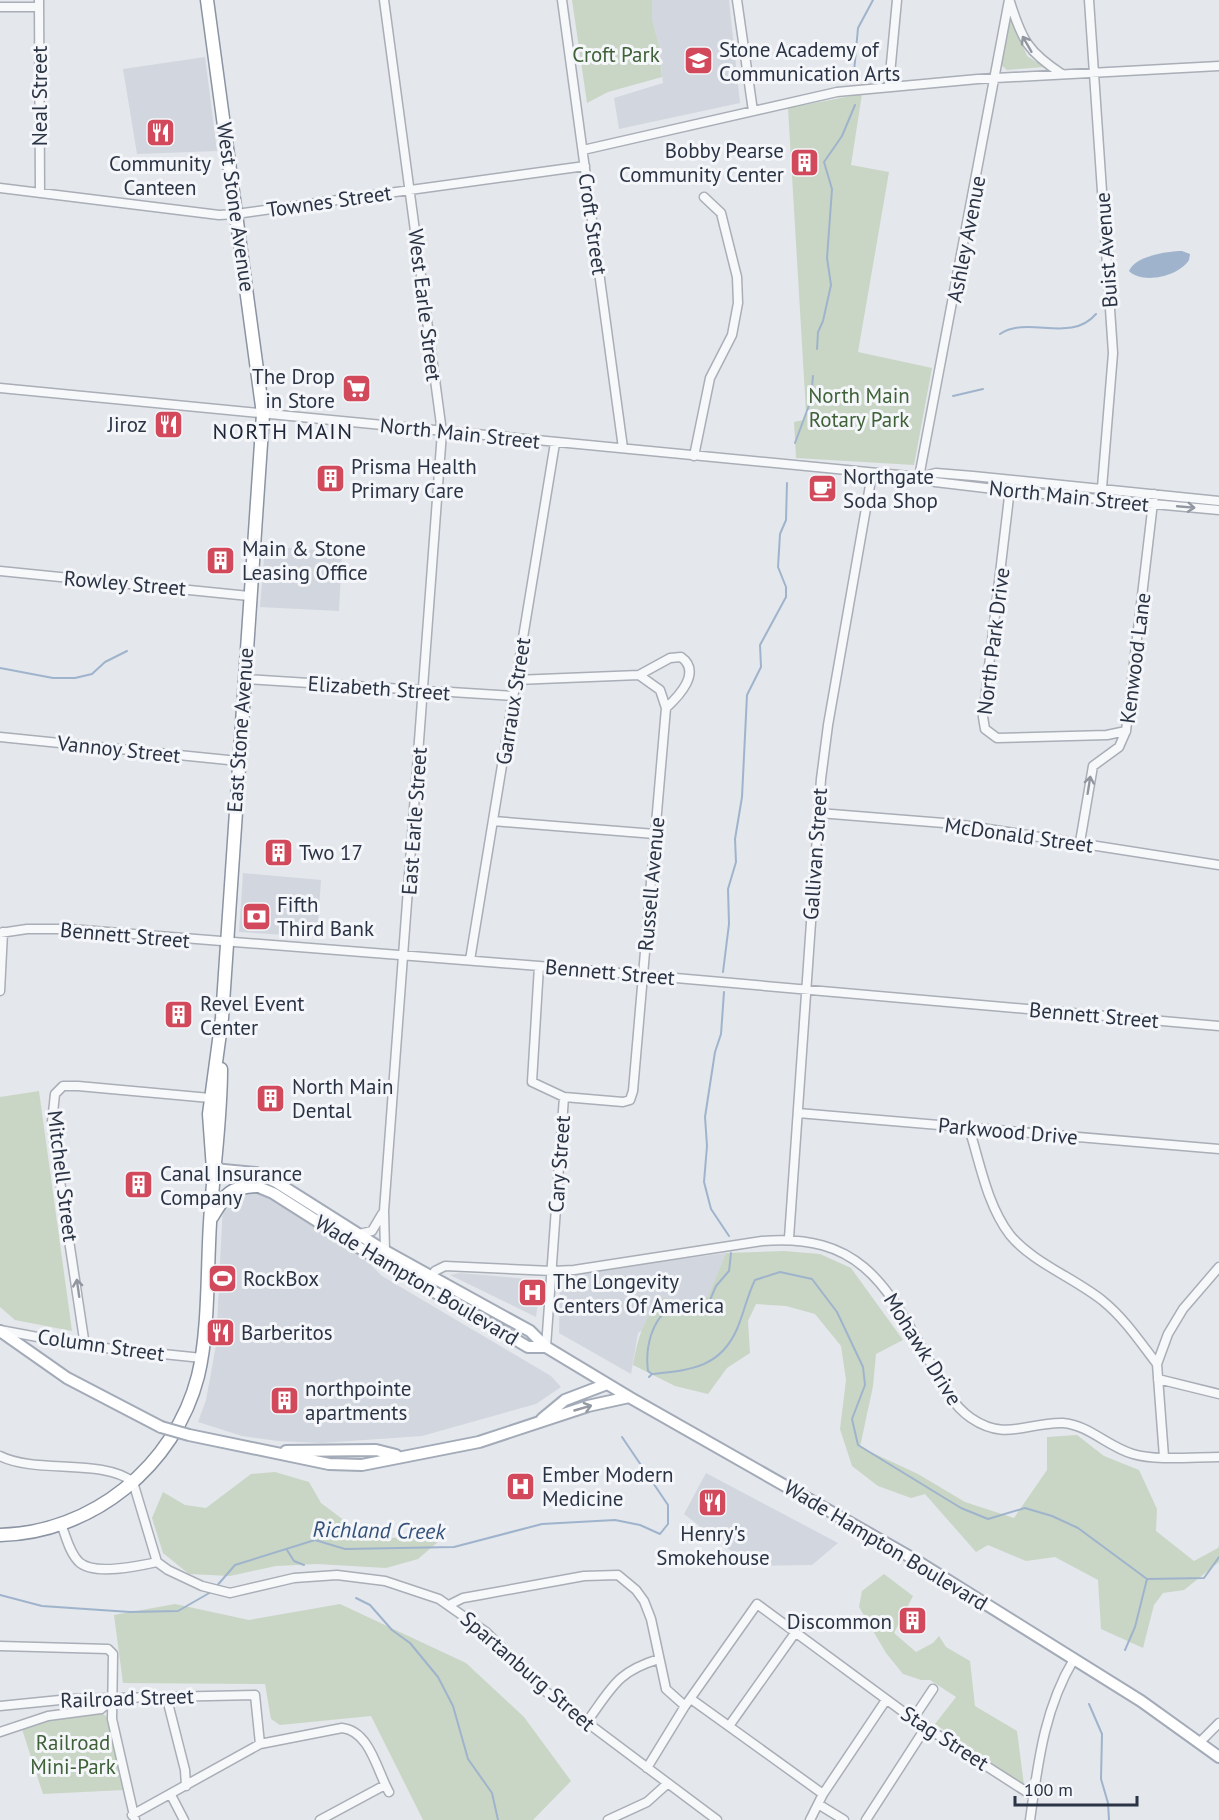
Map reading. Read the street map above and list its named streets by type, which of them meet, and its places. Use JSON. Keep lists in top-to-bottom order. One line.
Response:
{"streets":{"highway":["West Stone Avenue","East Stone Avenue"],"main road":["Wade Hampton Boulevard"],"street":["Neal Street","Townes Street","Croft Street","Ashley Avenue","Buist Avenue","West Earle Street","North Main Street","Rowley Street","North Park Drive","Kenwood Lane","Elizabeth Street","Garraux Street","Vannoy Street","East Earle Street","McDonald Street","Gallivan Street","Russell Avenue","Bennett Street","Parkwood Drive","Cary Street","Mitchell Street","Column Street","Mohawk Drive","Spartanburg Street","Railroad Street","Stag Street"]},"crossings":[["Neal Street","Townes Street"],["Townes Street","West Stone Avenue"],["Townes Street","Croft Street"],["Townes Street","West Earle Street"],["West Stone Avenue","North Main Street"],["West Stone Avenue","East Stone Avenue"],["Croft Street","North Main Street"],["Ashley Avenue","North Main Street"],["Buist Avenue","North Main Street"],["West Earle Street","North Main Street"],["West Earle Street","East Earle Street"],["North Main Street","North Park Drive"],["North Main Street","Kenwood Lane"],["North Main Street","Garraux Street"],["North Main Street","East Stone Avenue"],["North Main Street","East Earle Street"],["North Main Street","Gallivan Street"],["Rowley Street","East Stone Avenue"],["North Park Drive","Kenwood Lane"],["Kenwood Lane","McDonald Street"],["Elizabeth Street","Garraux Street"],["Elizabeth Street","East Stone Avenue"],["Elizabeth Street","East Earle Street"],["Garraux Street","Bennett Street"],["East Stone Avenue","Vannoy Street"],["East Stone Avenue","Bennett Street"],["East Stone Avenue","Mitchell Street"],["East Stone Avenue","Wade Hampton Boulevard"],["East Stone Avenue","Column Street"],["East Earle Street","Bennett Street"],["East Earle Street","Wade Hampton Boulevard"],["McDonald Street","Gallivan Street"],["Gallivan Street","Bennett Street"],["Gallivan Street","Parkwood Drive"],["Gallivan Street","Mohawk Drive"],["Russell Avenue","Bennett Street"],["Russell Avenue","Cary Street"],["Bennett Street","Cary Street"],["Cary Street","Wade Hampton Boulevard"],["Cary Street","Mohawk Drive"],["Mitchell Street","Column Street"],["Wade Hampton Boulevard","Mohawk Drive"]],"districts":["NORTH MAIN"],"water":["Richland Creek"],"parks":["Croft Park","North Main Rotary Park","Railroad Mini-Park"],"places":{"school or university":["Stone Academy of Communication Arts"],"restaurant":["Community Canteen","Jiroz","Barberitos","Henry's Smokehouse"],"building":["Bobby Pearse Community Center","Prisma Health Primary Care","Main & Stone Leasing Office","Two 17","Revel Event Center","North Main Dental","Canal Insurance Company","northpointe apartments","Discommon"],"supermarket":["The Drop in Store"],"cafe":["Northgate Soda Shop"],"bank":["Fifth Third Bank"],"sports":["RockBox"],"hospital":["The Longevity Centers Of America","Ember Modern Medicine"]},"scale_bar":"100 m"}
